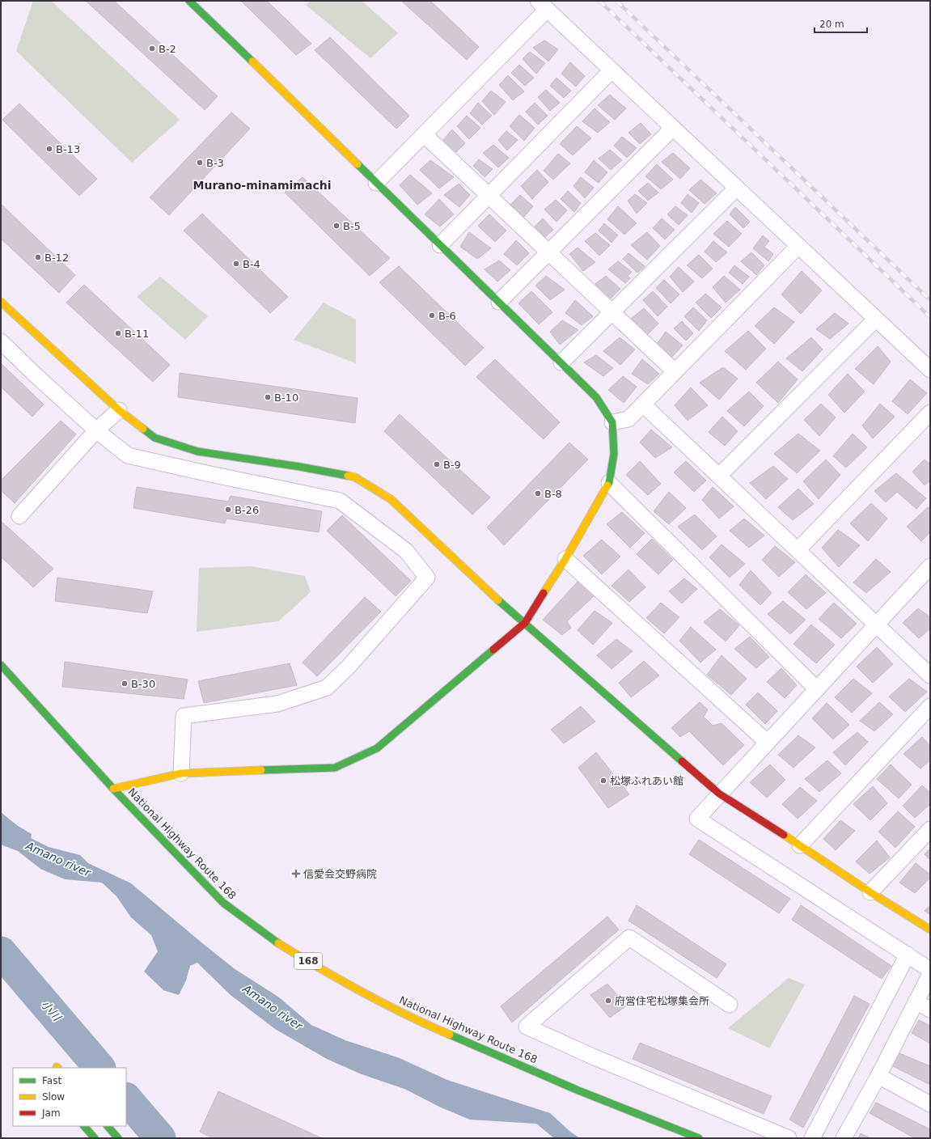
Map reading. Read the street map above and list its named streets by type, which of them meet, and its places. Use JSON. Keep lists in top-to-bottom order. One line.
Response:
{"streets":{"main road":["National Highway Route 168","168"]},"districts":["Murano-minamimachi"],"water":["Amano river","小川"],"places":{"other":["B-2","B-13","B-3","B-5","B-12","B-4","B-6","B-11","B-10","B-9","B-8","B-26","B-30","松塚ふれあい館","府営住宅松塚集会所"],"health":["信愛会交野病院"]},"legend":["Fast","Slow","Jam"],"scale_bar":"20 m"}
